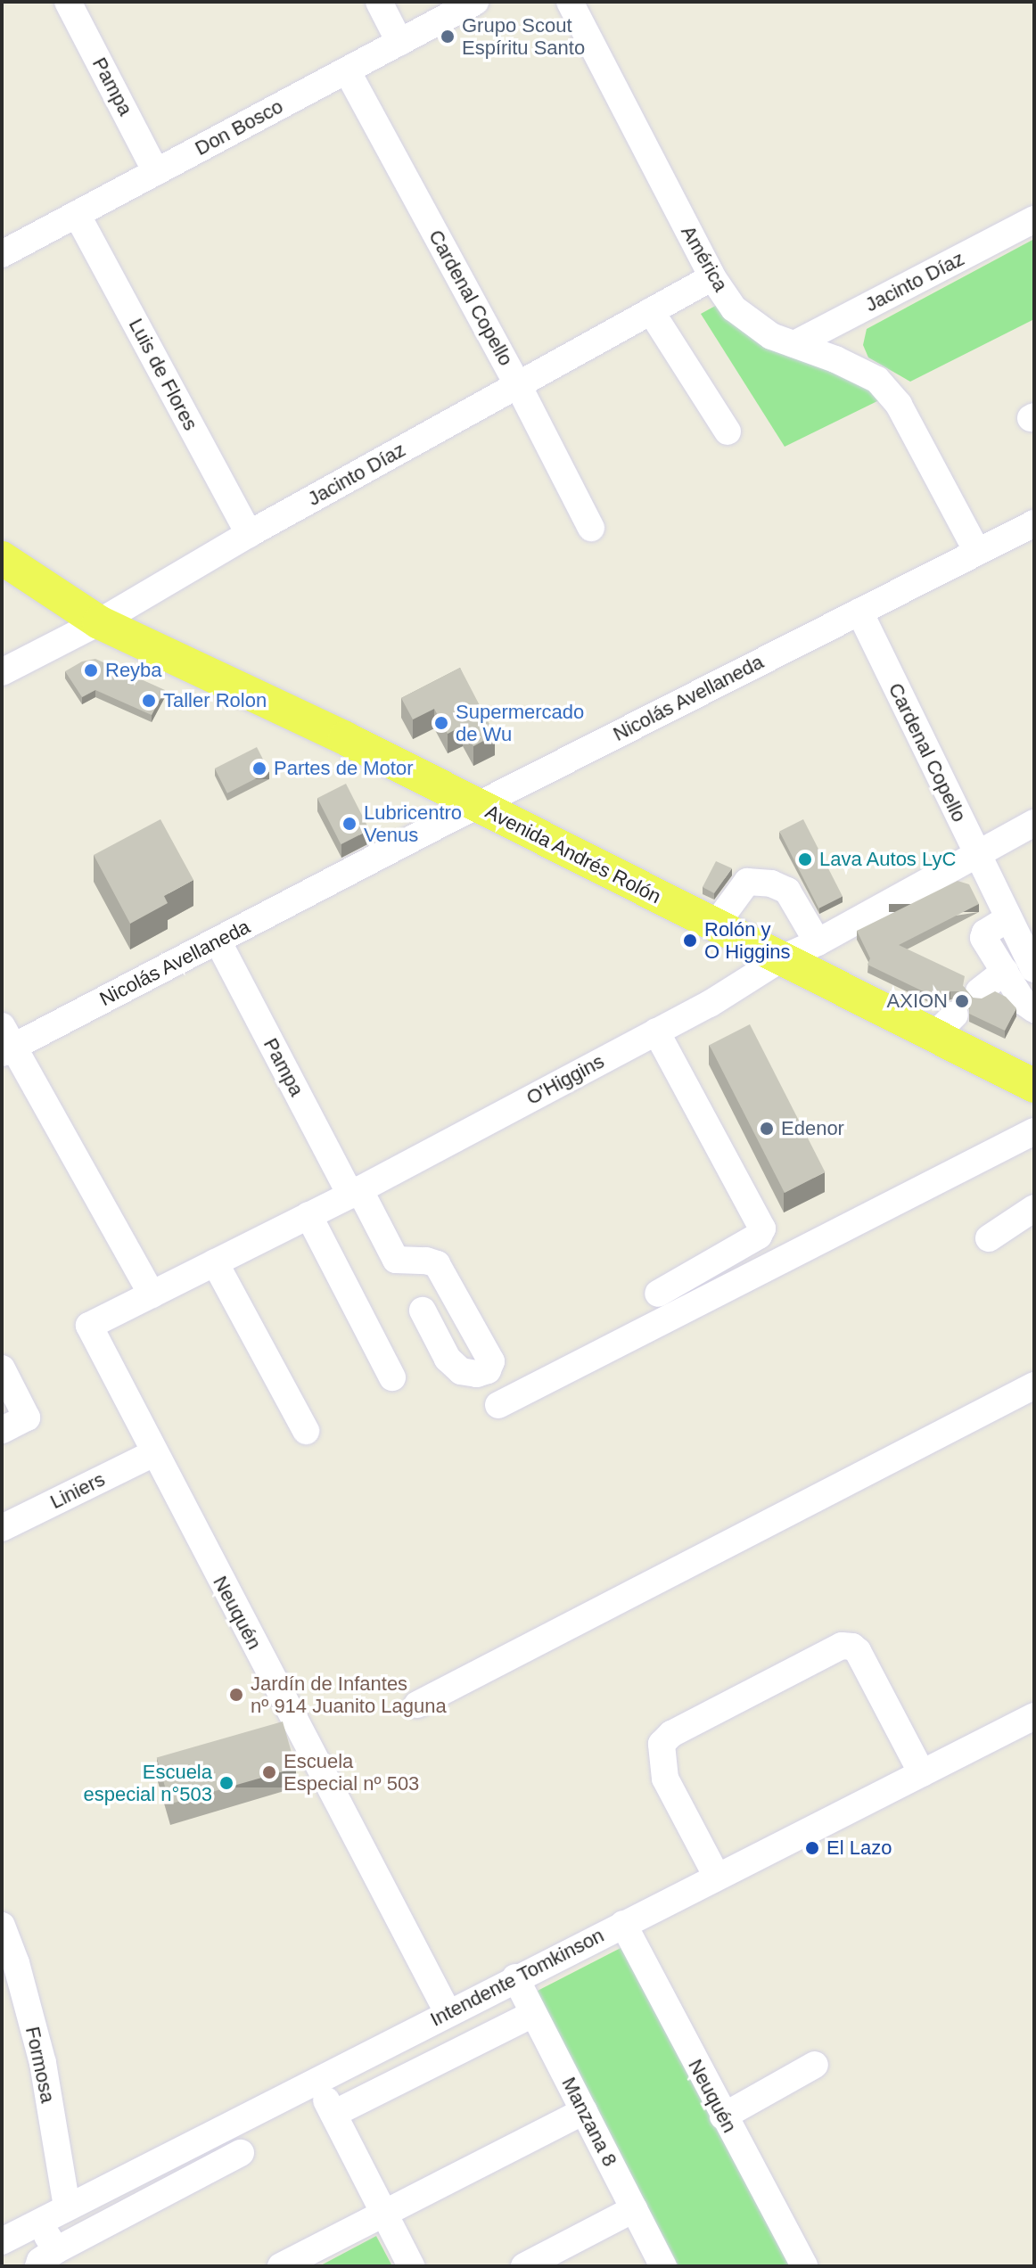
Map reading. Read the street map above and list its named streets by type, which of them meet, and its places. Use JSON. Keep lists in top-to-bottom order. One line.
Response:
{"streets":{"main road":["Avenida Andrés Rolón"],"street":["Pampa","Don Bosco","América","Jacinto Díaz","Cardenal Copello","Luis de Flores","Nicolás Avellaneda","O'Higgins","Liniers","Neuquén","Intendente Tomkinson","Formosa","Manzana 8"]},"crossings":[["Pampa","Don Bosco"],["Pampa","Nicolás Avellaneda"],["Pampa","O'Higgins"],["Don Bosco","Cardenal Copello"],["Don Bosco","Luis de Flores"],["América","Jacinto Díaz"],["América","Nicolás Avellaneda"],["Jacinto Díaz","Cardenal Copello"],["Jacinto Díaz","Luis de Flores"],["Jacinto Díaz","Avenida Andrés Rolón"],["Cardenal Copello","Nicolás Avellaneda"],["Cardenal Copello","O'Higgins"],["Nicolás Avellaneda","Avenida Andrés Rolón"],["Avenida Andrés Rolón","O'Higgins"],["O'Higgins","Neuquén"],["Liniers","Neuquén"],["Neuquén","Intendente Tomkinson"],["Intendente Tomkinson","Formosa"],["Intendente Tomkinson","Manzana 8"]],"places":["Grupo Scout Espíritu Santo","Reyba","Taller Rolon","Supermercado de Wu","Partes de Motor","Lubricentro Venus","Lava Autos LyC","Rolón y O Higgins","AXION","Edenor","Jardín de Infantes nº 914 Juanito Laguna","Escuela Especial nº 503","Escuela especial n°503","El Lazo"]}
